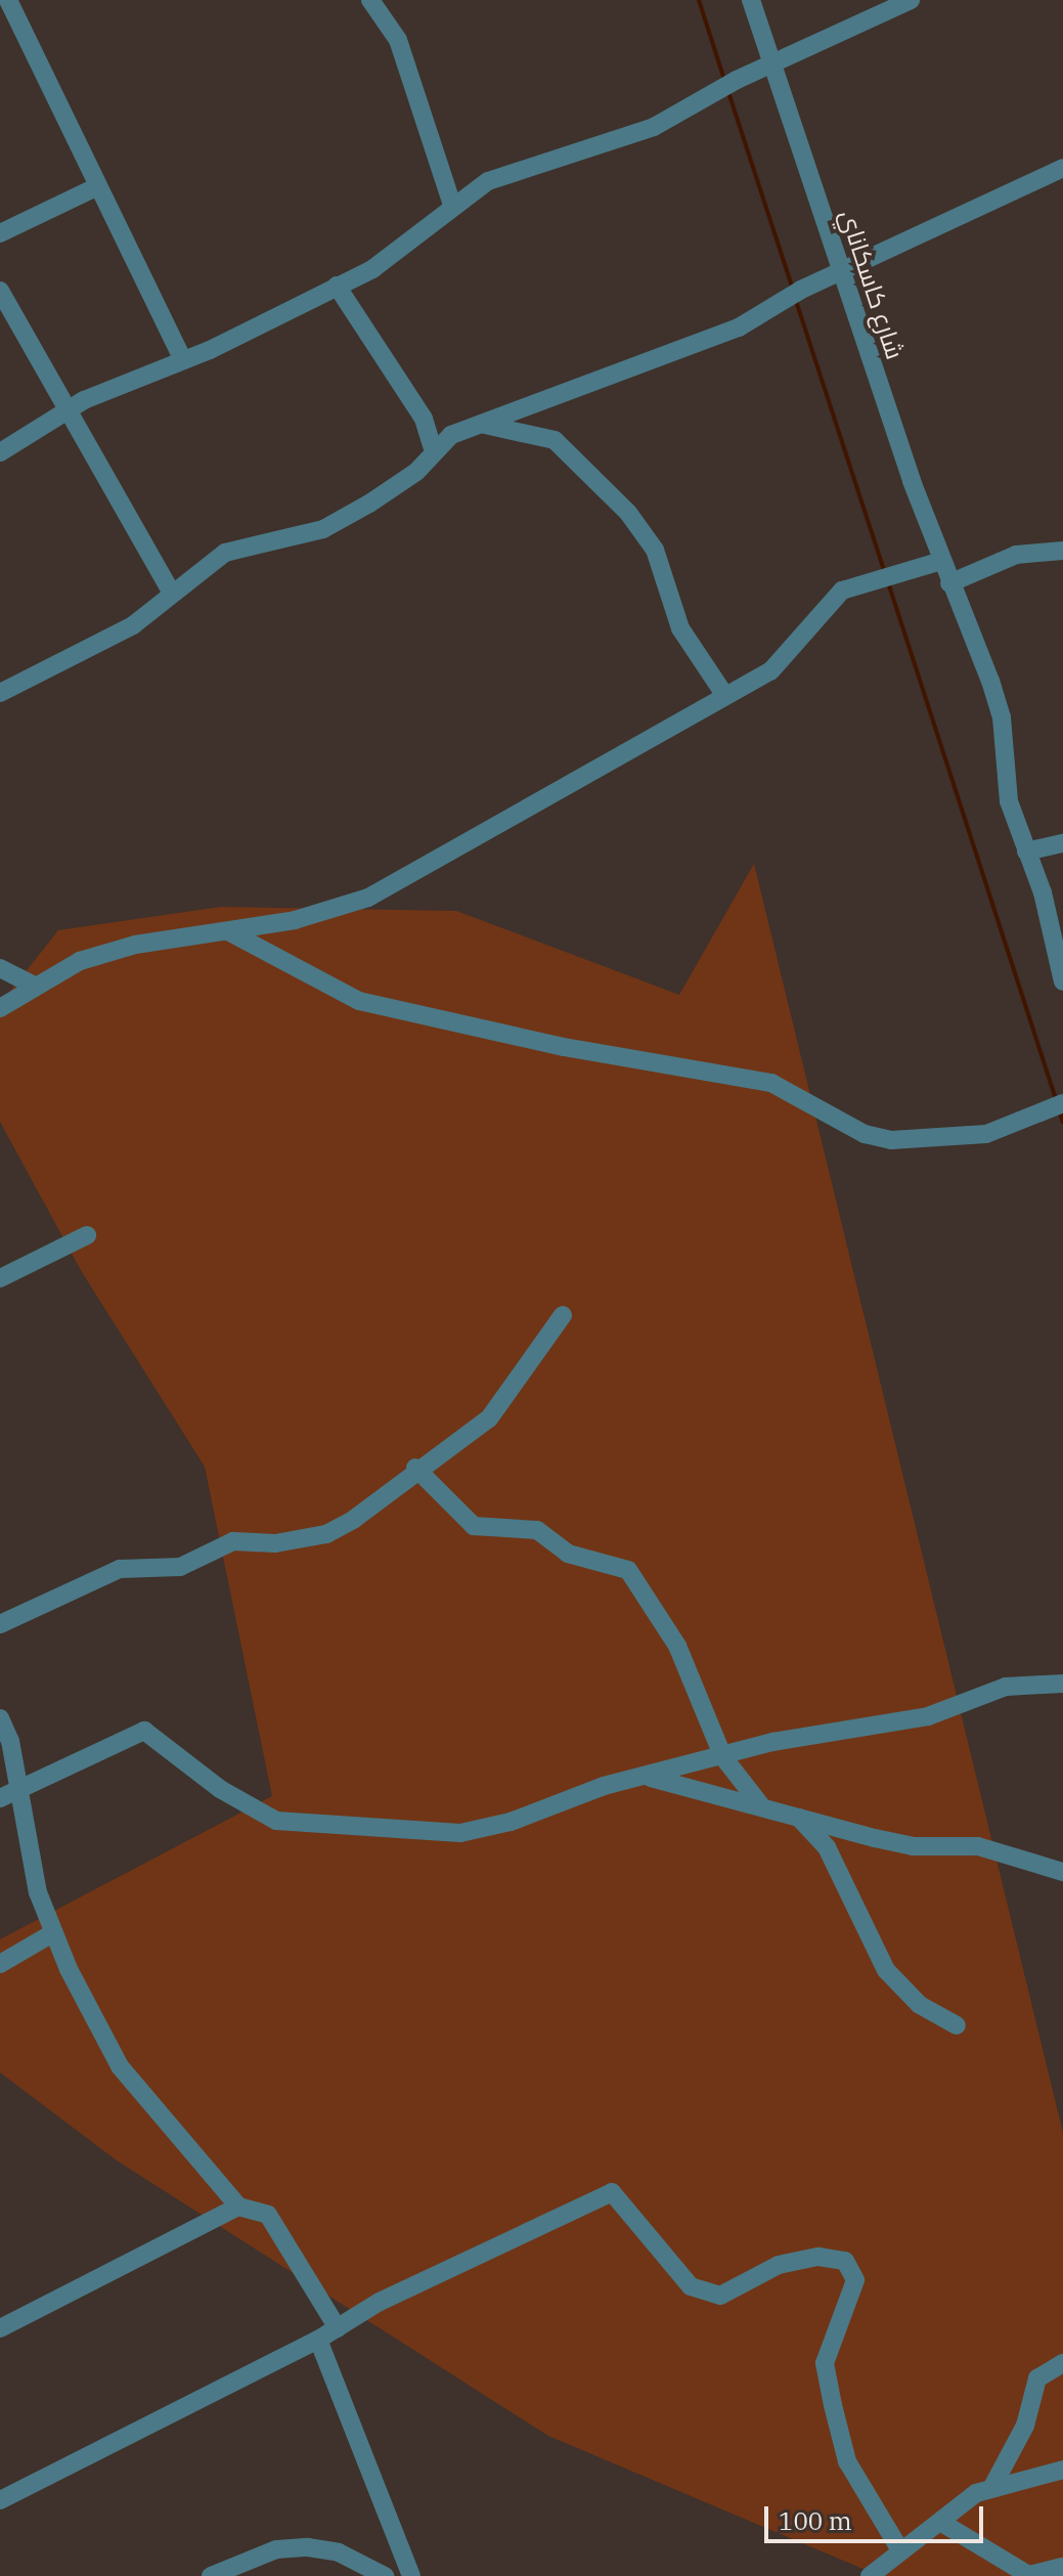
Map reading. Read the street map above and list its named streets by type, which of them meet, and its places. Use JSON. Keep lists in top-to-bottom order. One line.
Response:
{"streets":{"street":["شارع كاسكاناي"]},"scale_bar":"100 m"}
